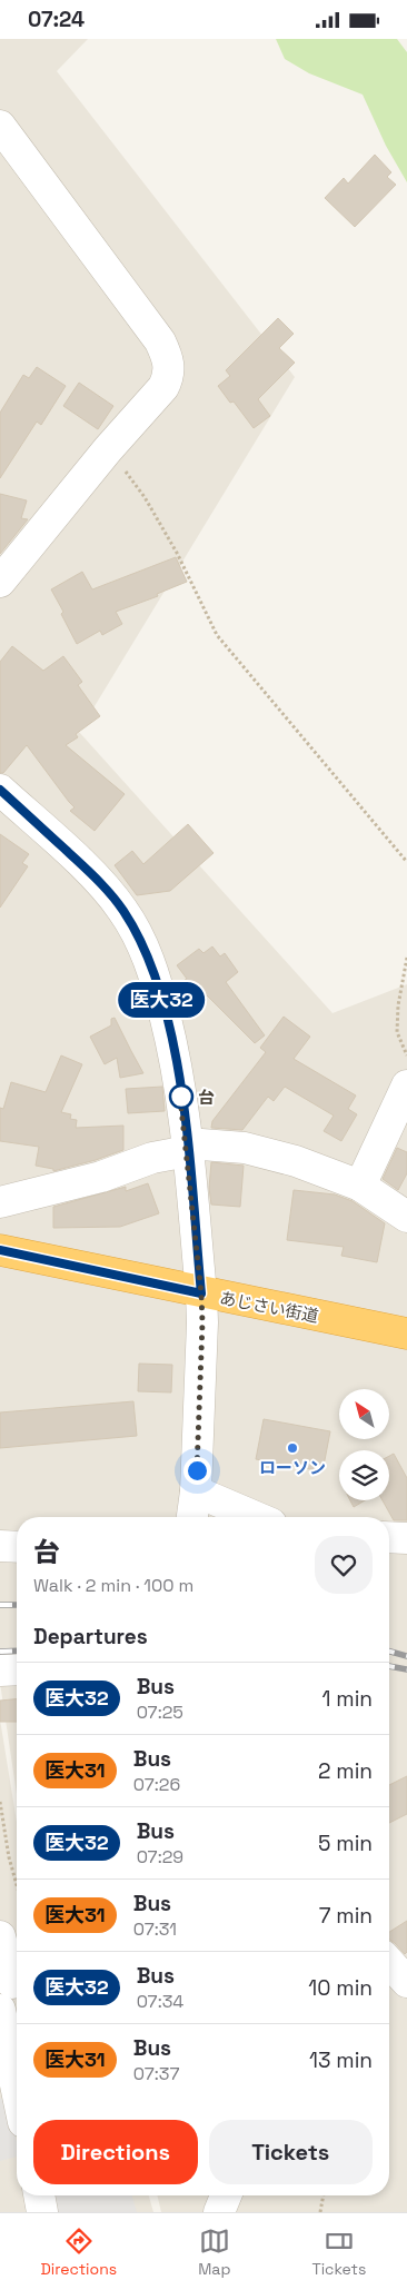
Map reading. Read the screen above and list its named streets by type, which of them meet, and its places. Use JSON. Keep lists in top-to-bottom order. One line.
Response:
{"streets":{"highway":["あじさい街道"]},"places":["台","ローソン"],"lines":["bus line 医大32"],"north":"top left","page":{"status":"07:24","on_map":"医大32","heading":[["台","Walk · 2 min · 100 m"],"Departures"],"list":[{"mark":"医大32","name":"Bus","note":"07:25","value":"1 min"},{"mark":"医大31","name":"Bus","note":"07:26","value":"2 min"},{"mark":"医大32","name":"Bus","note":"07:29","value":"5 min"},{"mark":"医大31","name":"Bus","note":"07:31","value":"7 min"},{"mark":"医大32","name":"Bus","note":"07:34","value":"10 min"},{"mark":"医大31","name":"Bus","note":"07:37","value":"13 min"}],"buttons":["Directions","Tickets"],"tabs":["Directions","Map","Tickets"]}}
